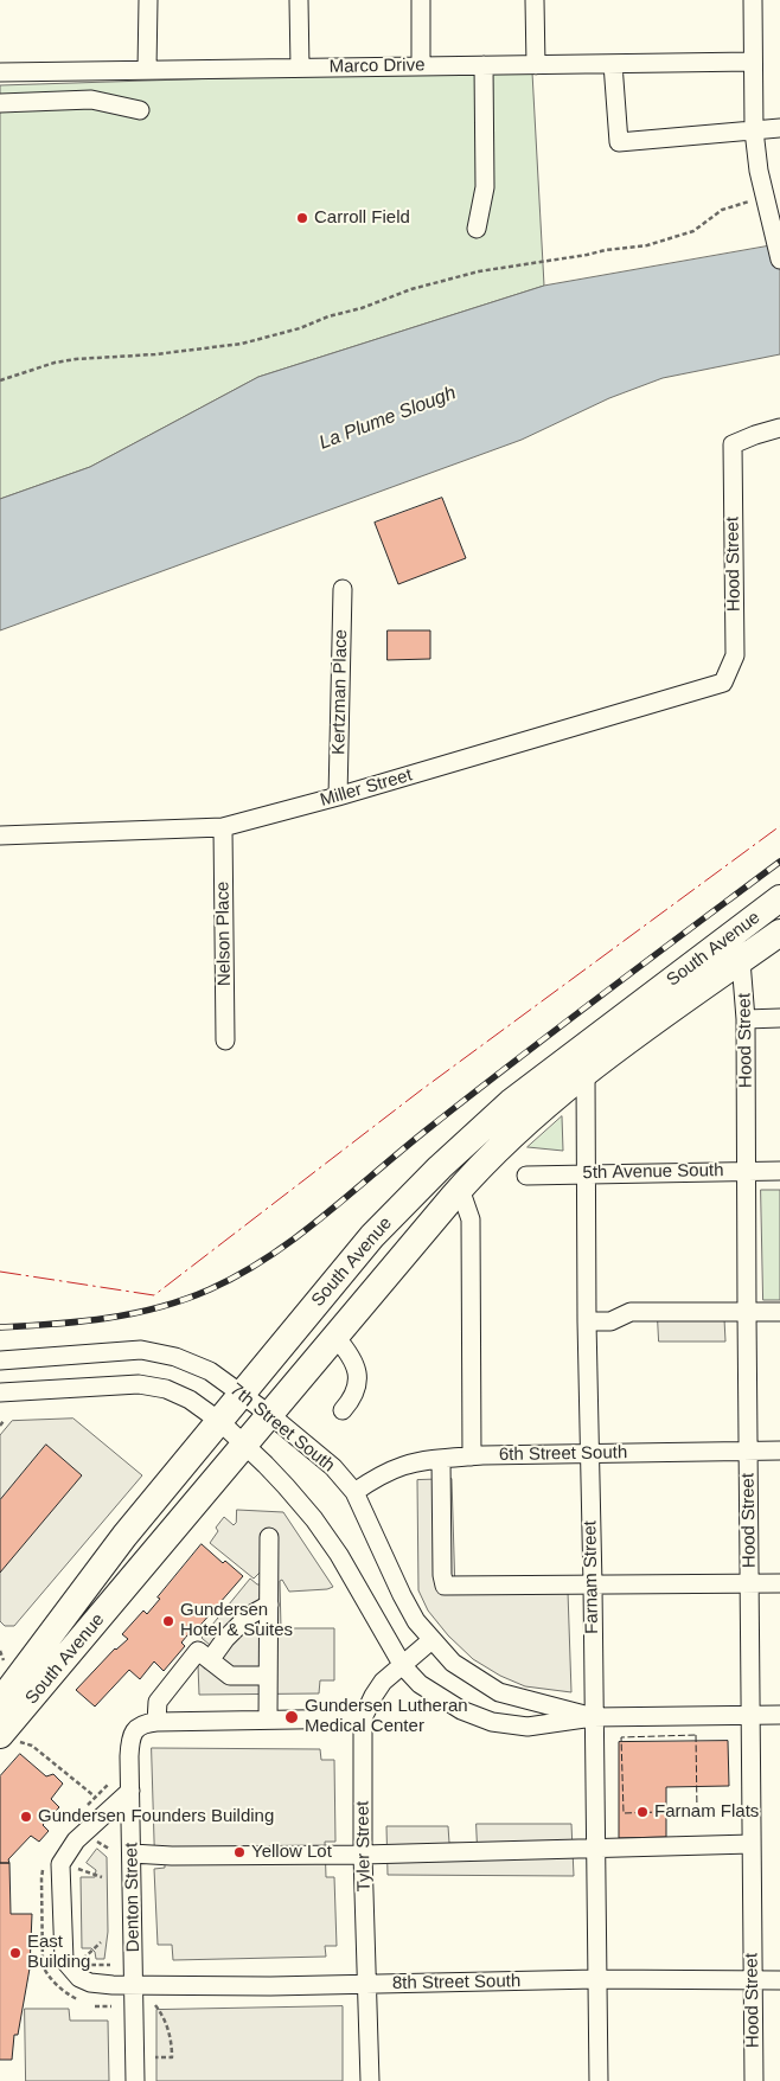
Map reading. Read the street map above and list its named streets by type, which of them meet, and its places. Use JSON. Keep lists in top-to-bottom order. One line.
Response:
{"streets":{"highway":["South Avenue"],"street":["Marco Drive","Hood Street","Kertzman Place","Miller Street","Nelson Place","5th Avenue South","7th Street South","6th Street South","Farnam Street","Tyler Street","Denton Street","8th Street South"]},"crossings":[["Hood Street","Miller Street"],["Hood Street","South Avenue"],["Hood Street","5th Avenue South"],["Hood Street","7th Street South"],["Hood Street","6th Street South"],["Hood Street","8th Street South"],["Kertzman Place","Miller Street"],["Miller Street","Nelson Place"],["South Avenue","7th Street South"],["South Avenue","Farnam Street"],["5th Avenue South","Farnam Street"],["7th Street South","6th Street South"],["7th Street South","Farnam Street"],["7th Street South","Tyler Street"],["6th Street South","Farnam Street"],["Farnam Street","8th Street South"],["Tyler Street","8th Street South"],["Denton Street","8th Street South"]],"water":["La Plume Slough"],"places":["Carroll Field","Gundersen Hotel & Suites","Gundersen Lutheran Medical Center","Farnam Flats","Gundersen Founders Building","Yellow Lot","East Building"]}
